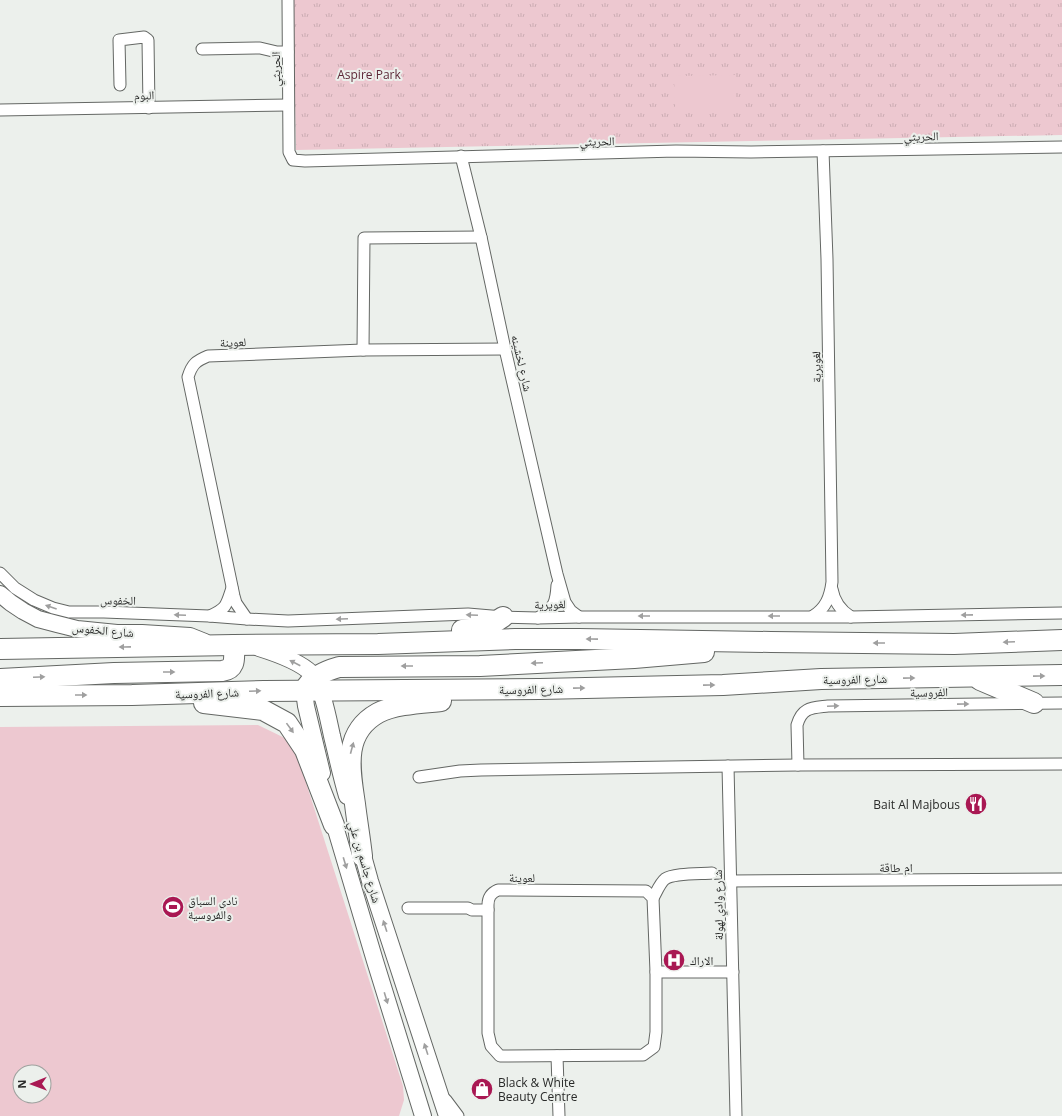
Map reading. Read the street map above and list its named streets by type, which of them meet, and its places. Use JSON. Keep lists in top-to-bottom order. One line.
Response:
{"streets":{"highway":["شارع الفروسية"],"street":["الحريثي","البوم","لعوينة","شارع لخشينه","لغويرية","الخفوس","شارع الخفوس","الفروسية","شارع جاسم بن علي","ام طاقة","شارع وادي لهولة"]},"crossings":[["الحريثي","البوم"],["الحريثي","شارع لخشينه"],["الحريثي","لغويرية"],["لعوينة","شارع لخشينه"],["لعوينة","لغويرية"],["لعوينة","الخفوس"],["شارع لخشينه","لغويرية"],["لغويرية","الخفوس"],["شارع الفروسية","شارع جاسم بن علي"],["ام طاقة","شارع وادي لهولة"]],"one_way":["لغويرية","الخفوس"],"parks":["Aspire Park"],"places":{"restaurant":["Bait Al Majbous"],"sports":["نادي السباق والفروسية"],"hospital":["الاراك"],"shop":["Black & White Beauty Centre"]},"north":"left"}
